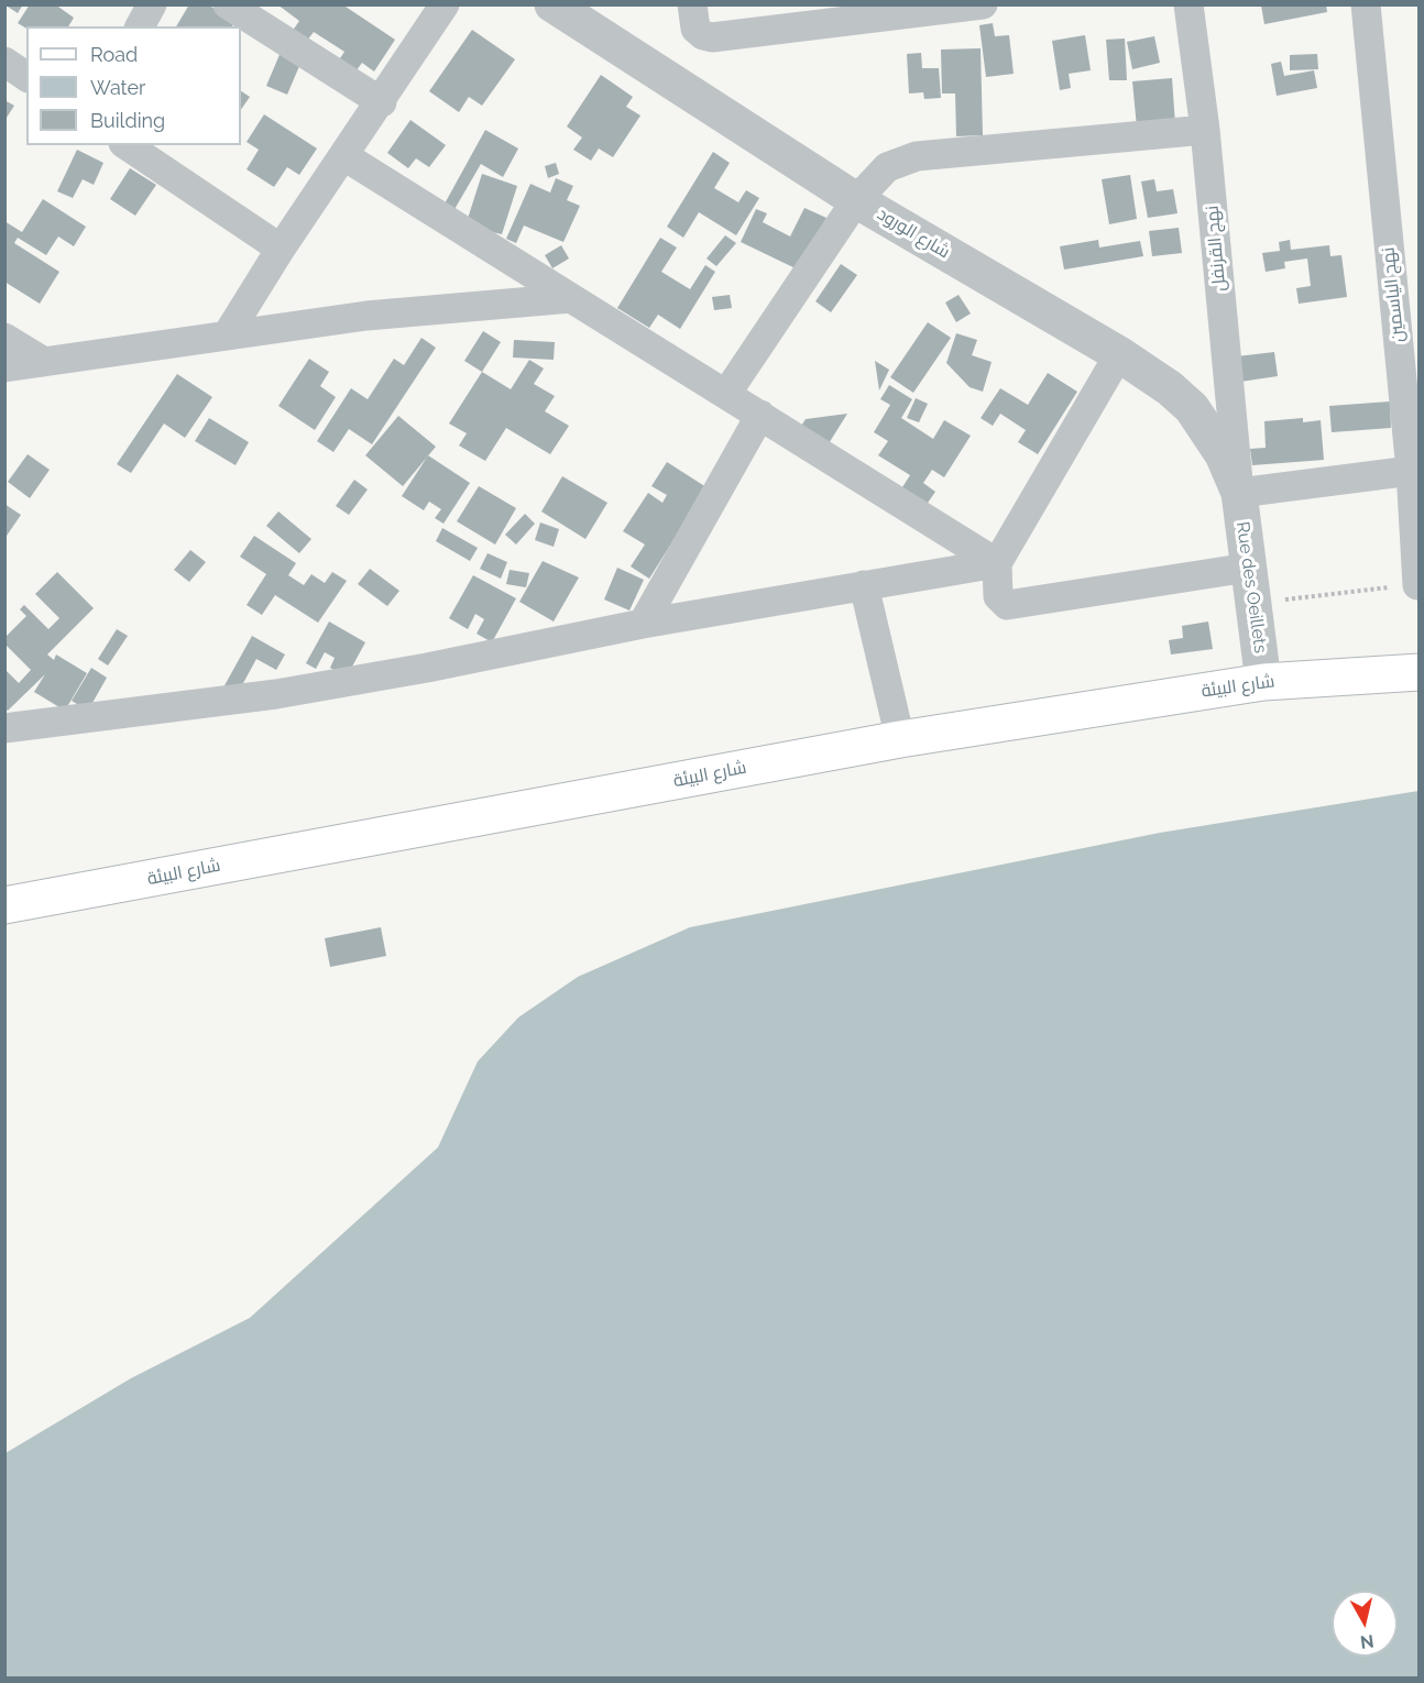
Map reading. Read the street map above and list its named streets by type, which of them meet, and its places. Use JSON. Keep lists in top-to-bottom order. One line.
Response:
{"streets":{"main road":["شارع البيئة"],"street":["شارع الورود","نهج القرنفل","نهج الياسمين","Rue des Oeillets"]},"crossings":[["شارع الورود","نهج القرنفل"],["شارع الورود","Rue des Oeillets"],["نهج القرنفل","Rue des Oeillets"],["Rue des Oeillets","شارع البيئة"]],"legend":["Road","Water","Building"],"north":"bottom"}
